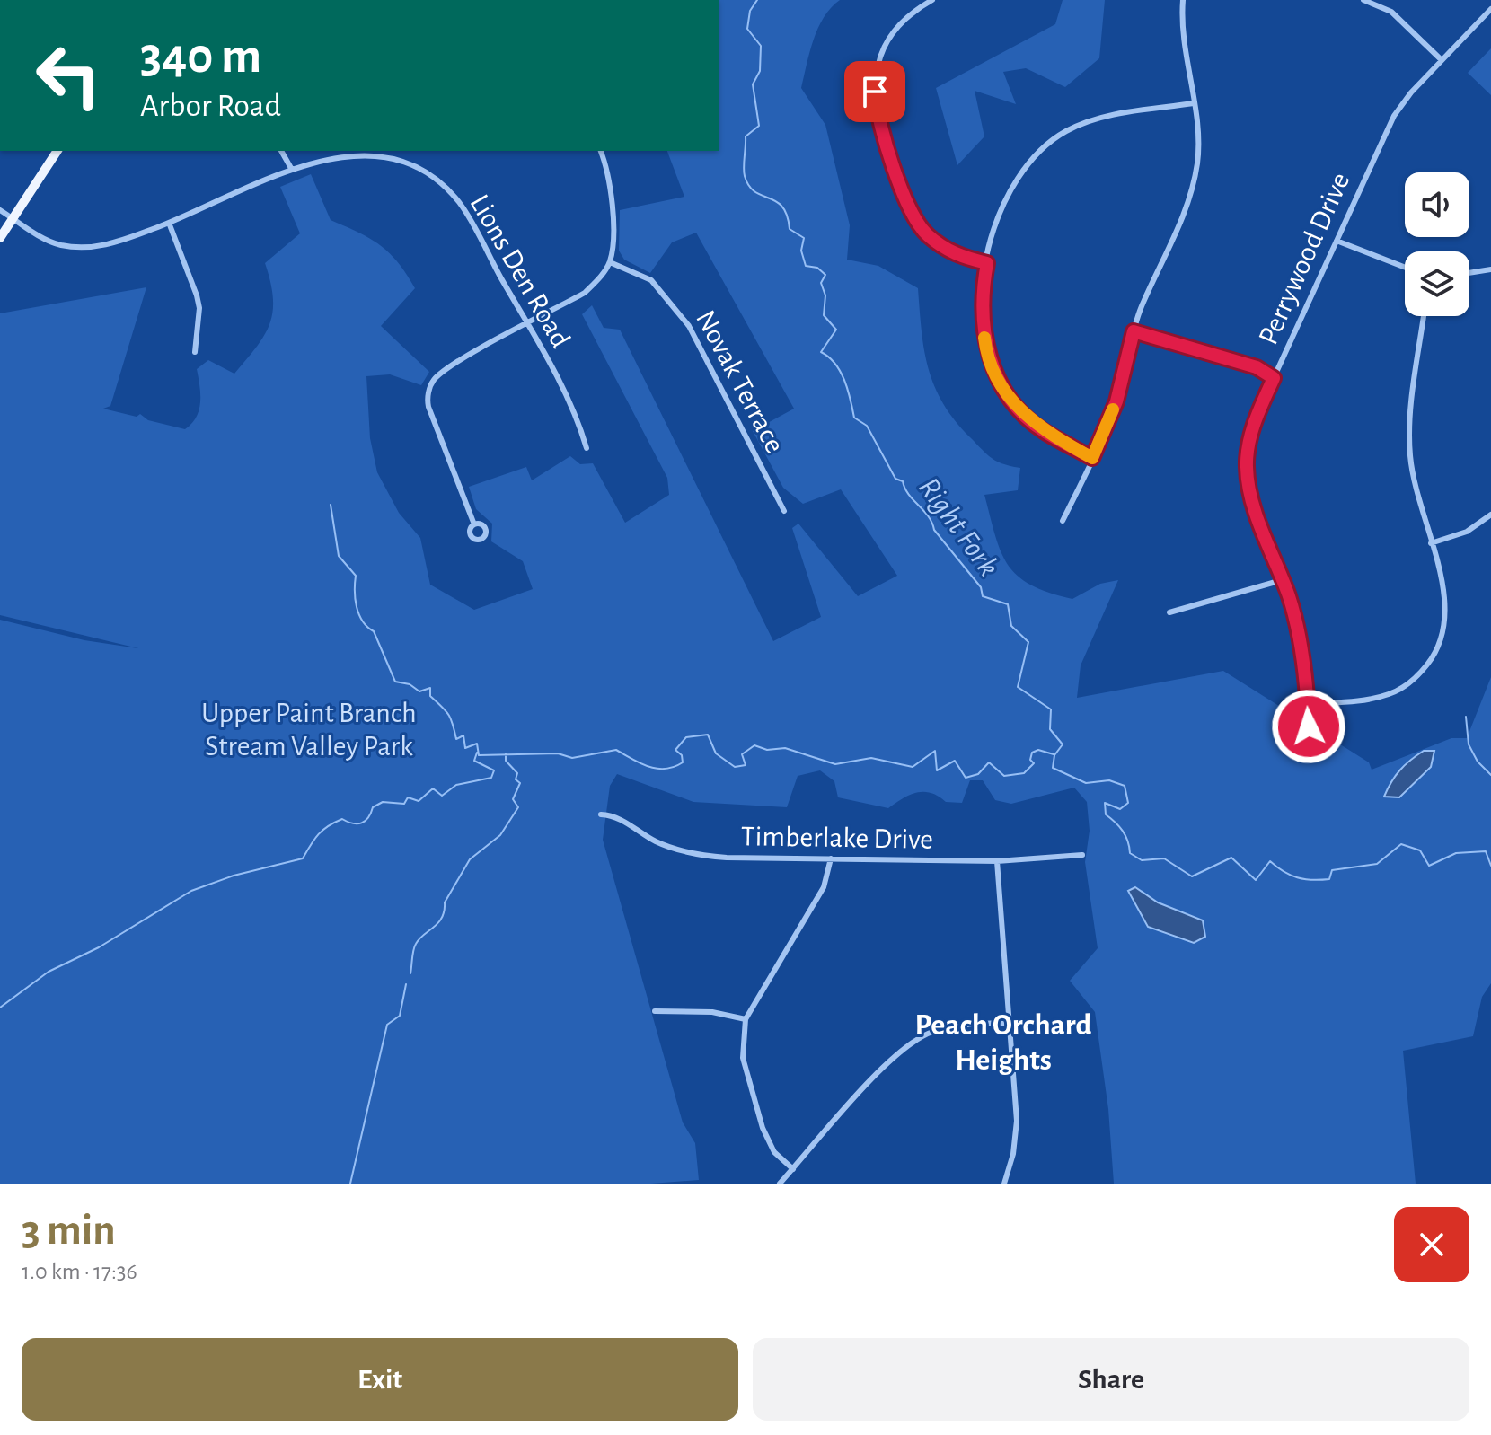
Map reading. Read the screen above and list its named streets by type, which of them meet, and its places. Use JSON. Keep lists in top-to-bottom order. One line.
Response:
{"streets":{"street":["Perrywood Drive","Lions Den Road","Novak Terrace","Timberlake Drive"]},"districts":["Peach Orchard Heights"],"water":["Right Fork"],"parks":["Upper Paint Branch Stream Valley Park"],"page":{"turn":["340 m","Arbor Road"],"heading":["3 min","1.0 km · 17:36"],"buttons":["Exit","Share"]}}
